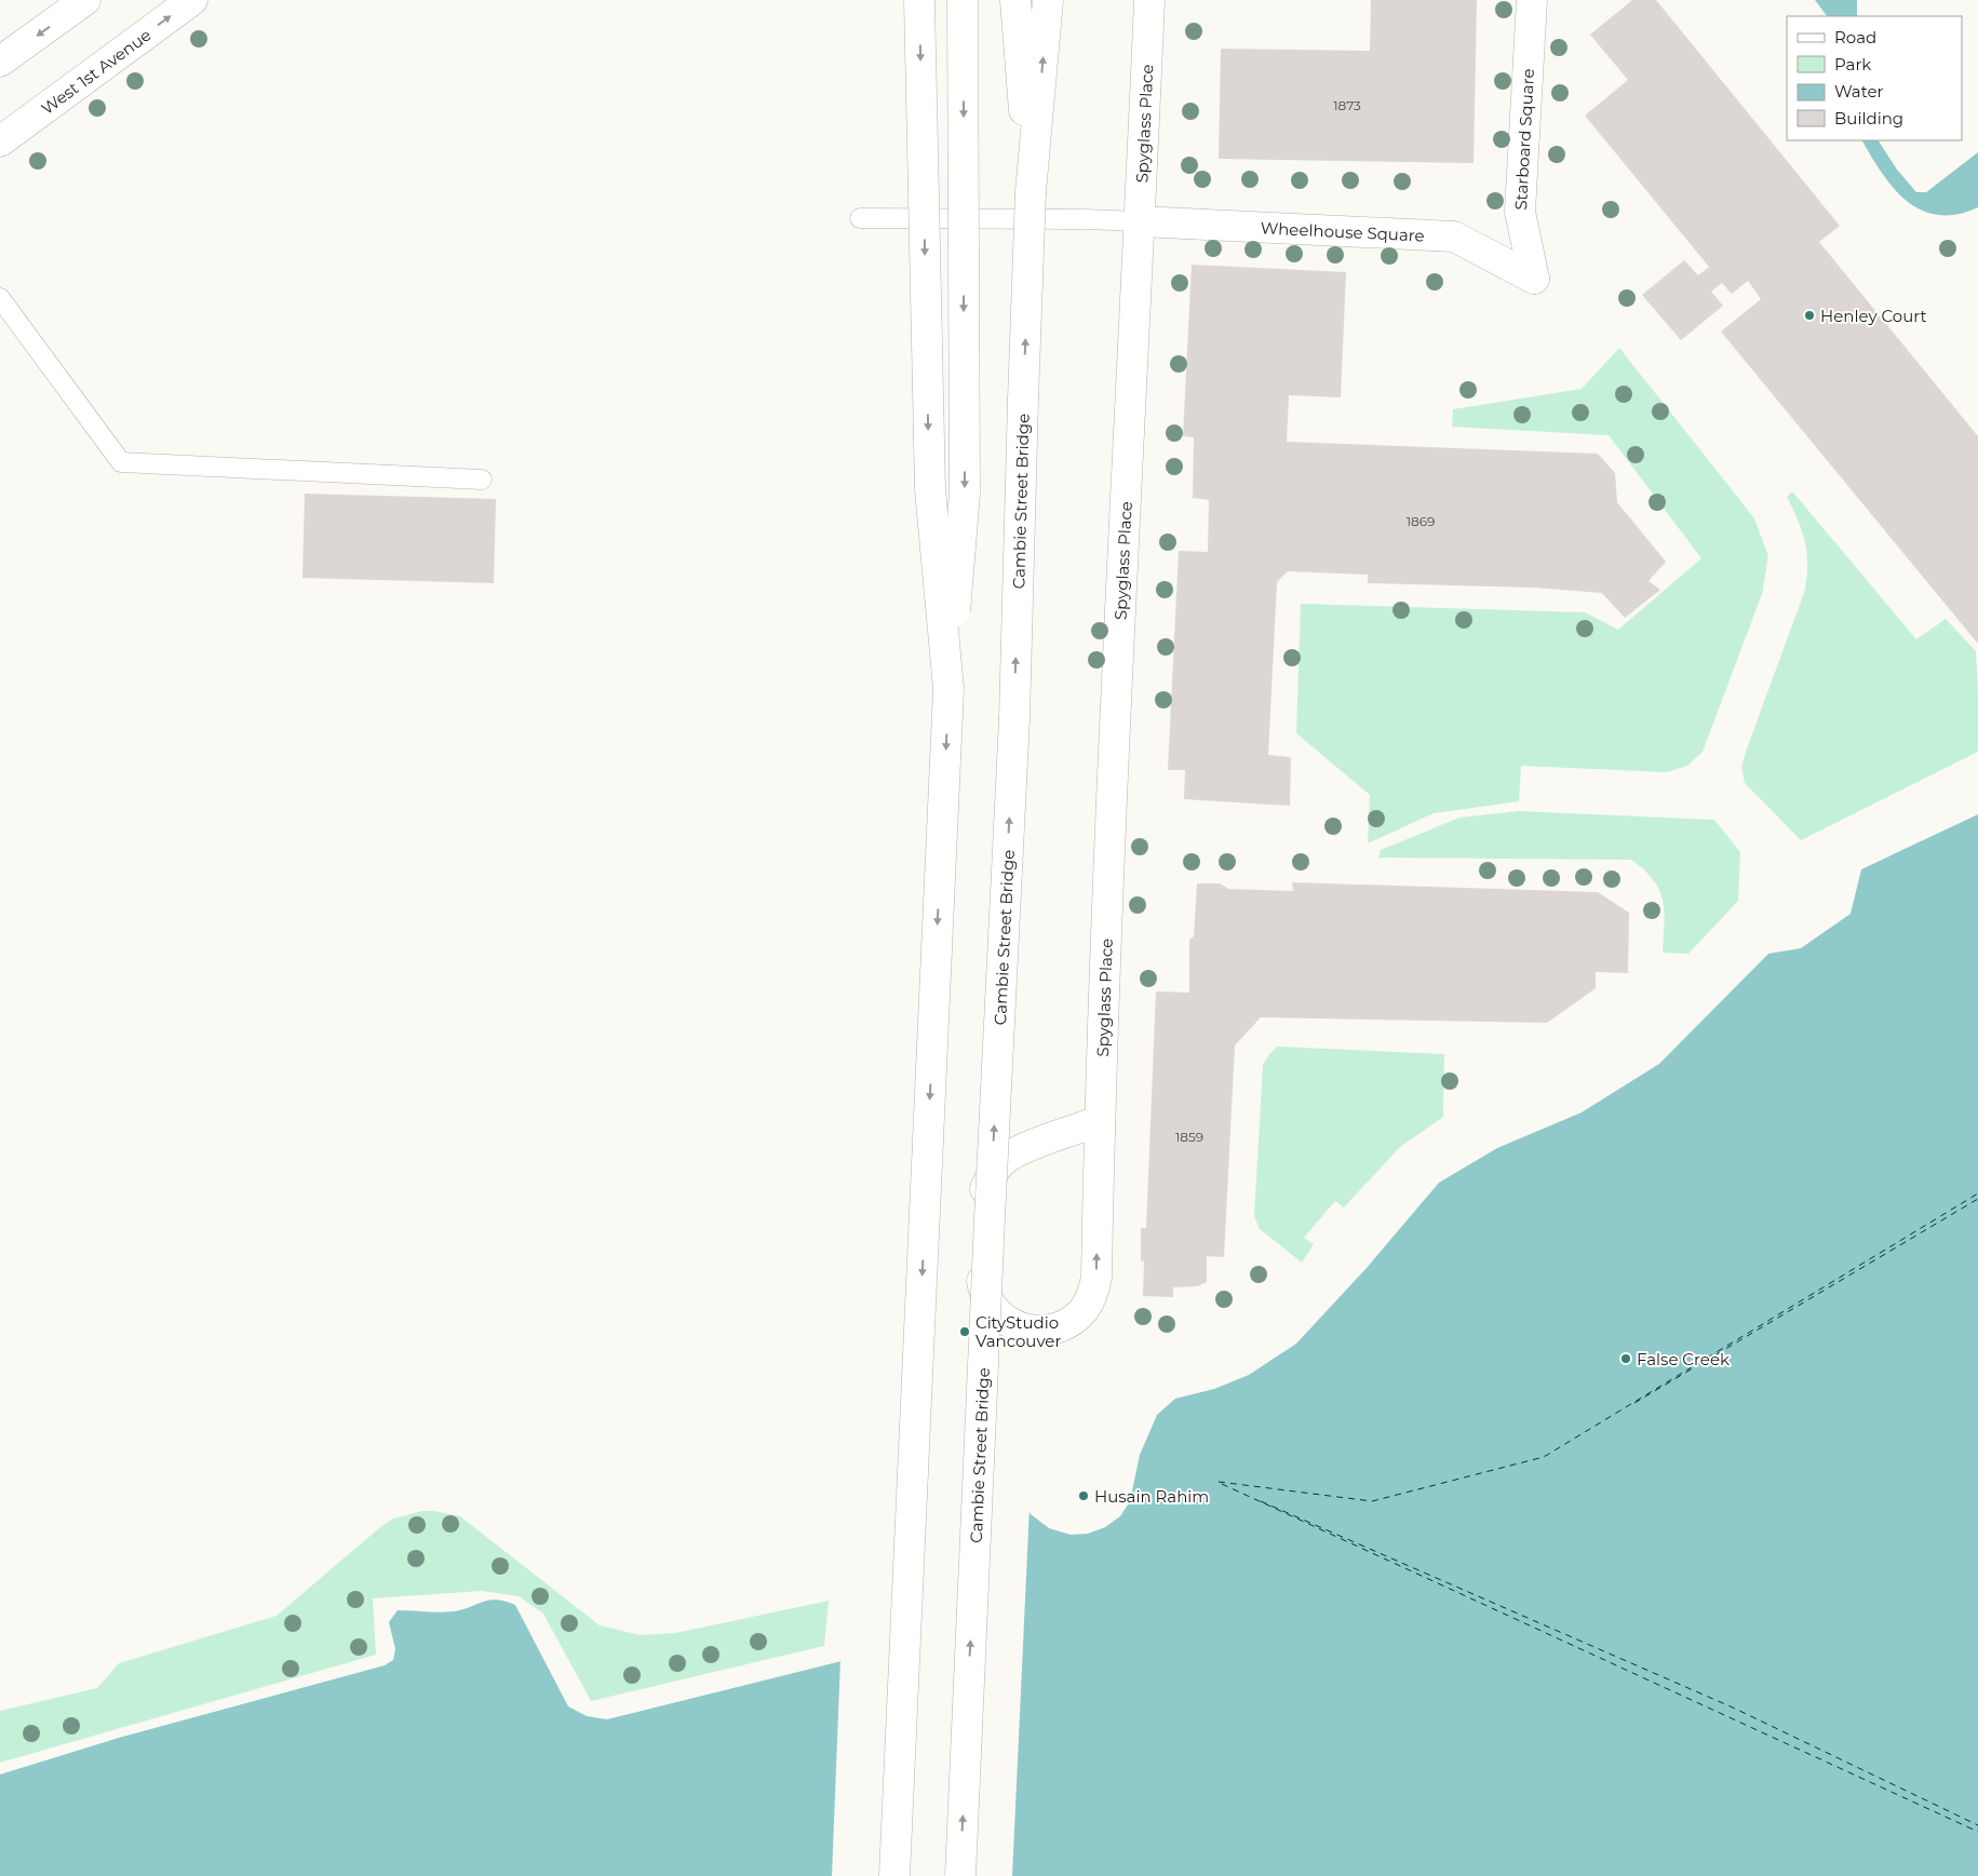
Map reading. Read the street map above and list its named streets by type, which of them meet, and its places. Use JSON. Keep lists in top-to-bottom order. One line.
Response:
{"streets":{"main road":["West 1st Avenue","Spyglass Place","Starboard Square","Wheelhouse Square","Cambie Street Bridge"]},"crossings":[["Spyglass Place","Wheelhouse Square"],["Starboard Square","Wheelhouse Square"]],"places":["Henley Court","CityStudio Vancouver","False Creek","Husain Rahim"],"house_numbers":["1873","1869","1859"],"legend":["Road","Park","Water","Building"]}
